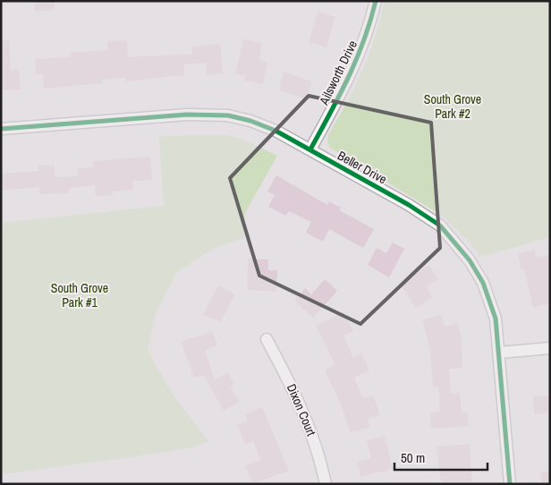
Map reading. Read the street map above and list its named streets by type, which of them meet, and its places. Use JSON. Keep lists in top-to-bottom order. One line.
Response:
{"streets":{"street":["Ailsworth Drive","Beller Drive","Dixon Court"]},"crossings":[["Ailsworth Drive","Beller Drive"]],"parks":["South Grove Park #2","South Grove Park #1"],"scale_bar":"50 m"}
